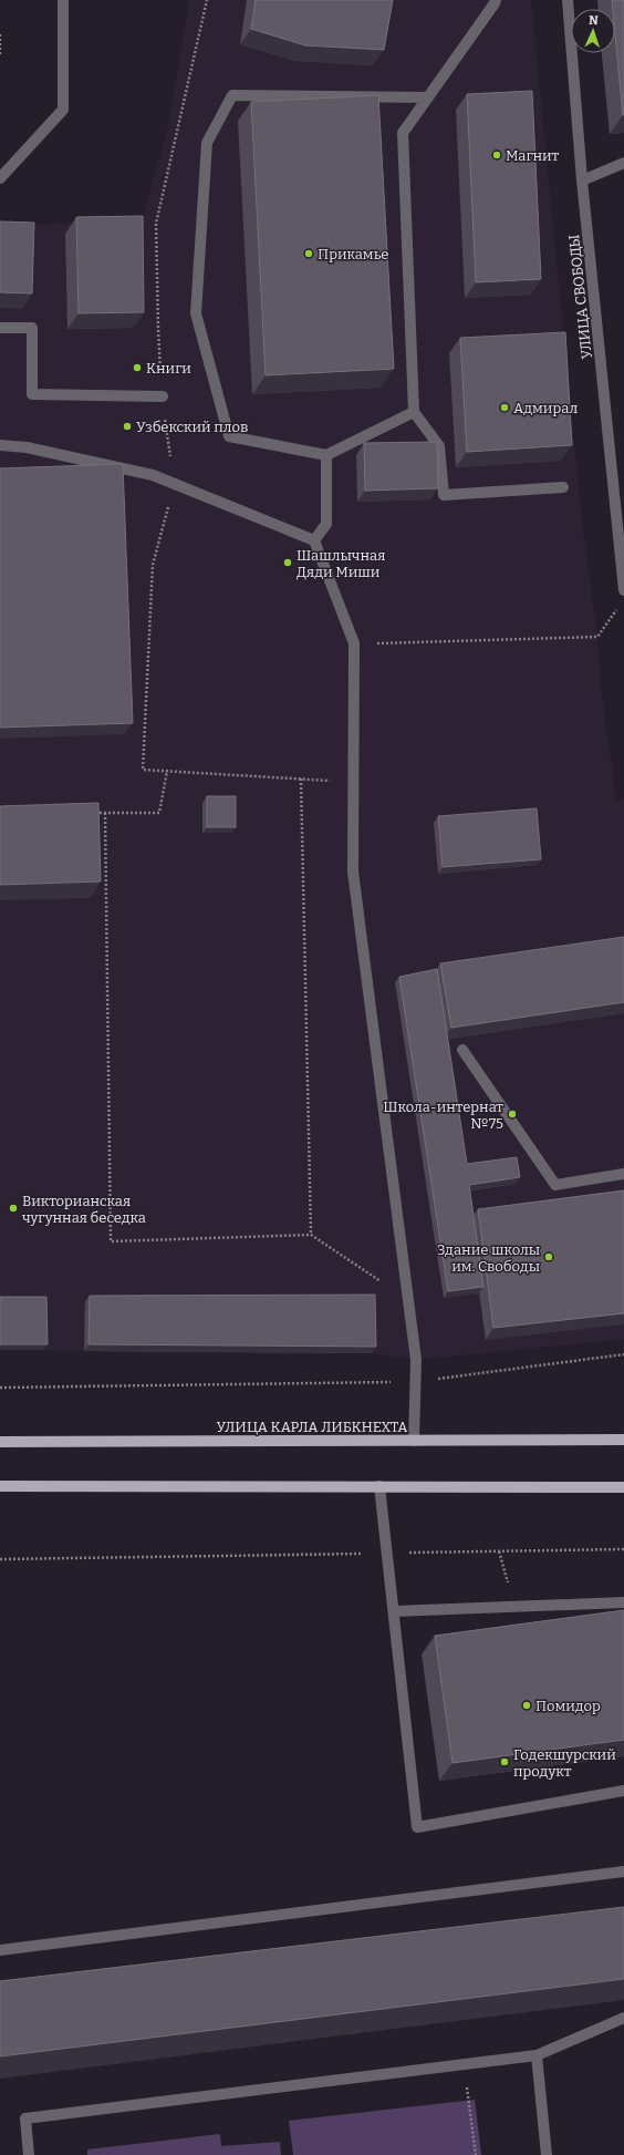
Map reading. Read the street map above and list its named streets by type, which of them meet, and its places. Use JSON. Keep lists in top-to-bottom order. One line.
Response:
{"streets":{"main road":["УЛИЦА КАРЛА ЛИБКНЕХТА"],"street":["УЛИЦА СВОБОДЫ"]},"places":["Магнит","Прикамье","Книги","Адмирал","Узбекский плов","Шашлычная Дяди Миши","Школа-интернат №75","Викторианская чугунная беседка","Здание школы им. Свободы","Помидор","Годекшурский продукт"],"north":"top"}
